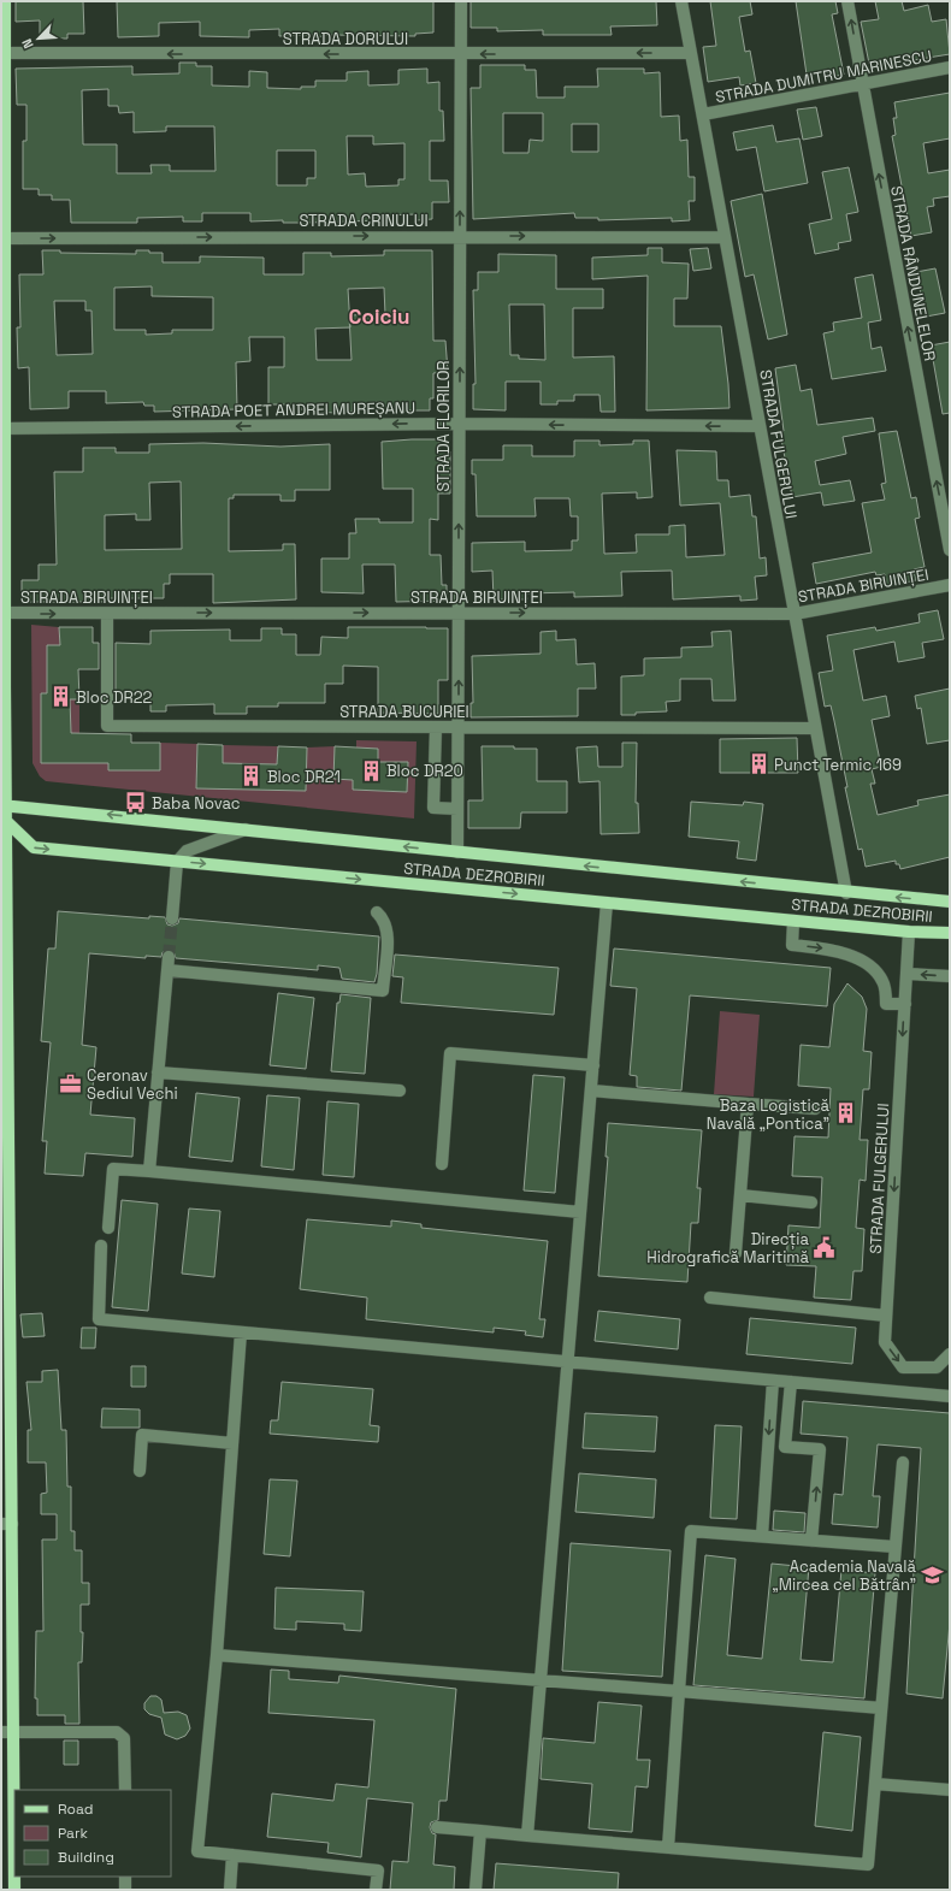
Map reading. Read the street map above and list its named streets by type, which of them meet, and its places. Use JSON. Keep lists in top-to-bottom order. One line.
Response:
{"streets":{"main road":["STRADA DEZROBIRII"],"street":["STRADA DORULUI","STRADA DUMITRU MARINESCU","STRADA CRINULUI","STRADA RÂNDUNELELOR","STRADA POET ANDREI MUREȘANU","STRADA FLORILOR","STRADA FULGERULUI","STRADA BIRUINȚEI","STRADA BUCURIEI"]},"crossings":[["STRADA DORULUI","STRADA FLORILOR"],["STRADA DORULUI","STRADA FULGERULUI"],["STRADA DUMITRU MARINESCU","STRADA RÂNDUNELELOR"],["STRADA DUMITRU MARINESCU","STRADA FULGERULUI"],["STRADA CRINULUI","STRADA FLORILOR"],["STRADA CRINULUI","STRADA FULGERULUI"],["STRADA POET ANDREI MUREȘANU","STRADA FLORILOR"],["STRADA POET ANDREI MUREȘANU","STRADA FULGERULUI"],["STRADA FLORILOR","STRADA BIRUINȚEI"],["STRADA FLORILOR","STRADA BUCURIEI"],["STRADA FLORILOR","STRADA DEZROBIRII"],["STRADA FULGERULUI","STRADA BIRUINȚEI"],["STRADA FULGERULUI","STRADA BUCURIEI"],["STRADA FULGERULUI","STRADA DEZROBIRII"],["STRADA BIRUINȚEI","STRADA BUCURIEI"]],"one_way":["STRADA DORULUI","STRADA CRINULUI","STRADA RÂNDUNELELOR","STRADA POET ANDREI MUREȘANU","STRADA FLORILOR","STRADA BIRUINȚEI"],"districts":["Coiciu"],"places":{"building":["Bloc DR22","Punct Termic 169","Bloc DR20","Bloc DR21","Baza Logistică Navală „Pontica”"],"bus stop":["Baba Novac"],"office":["Ceronav Sediul Vechi"],"public building":["Direcția Hidrografică Maritimă"],"school or university":["Academia Navală „Mircea cel Bătrân”"]},"legend":["Road","Park","Building"],"north":"bottom left"}
